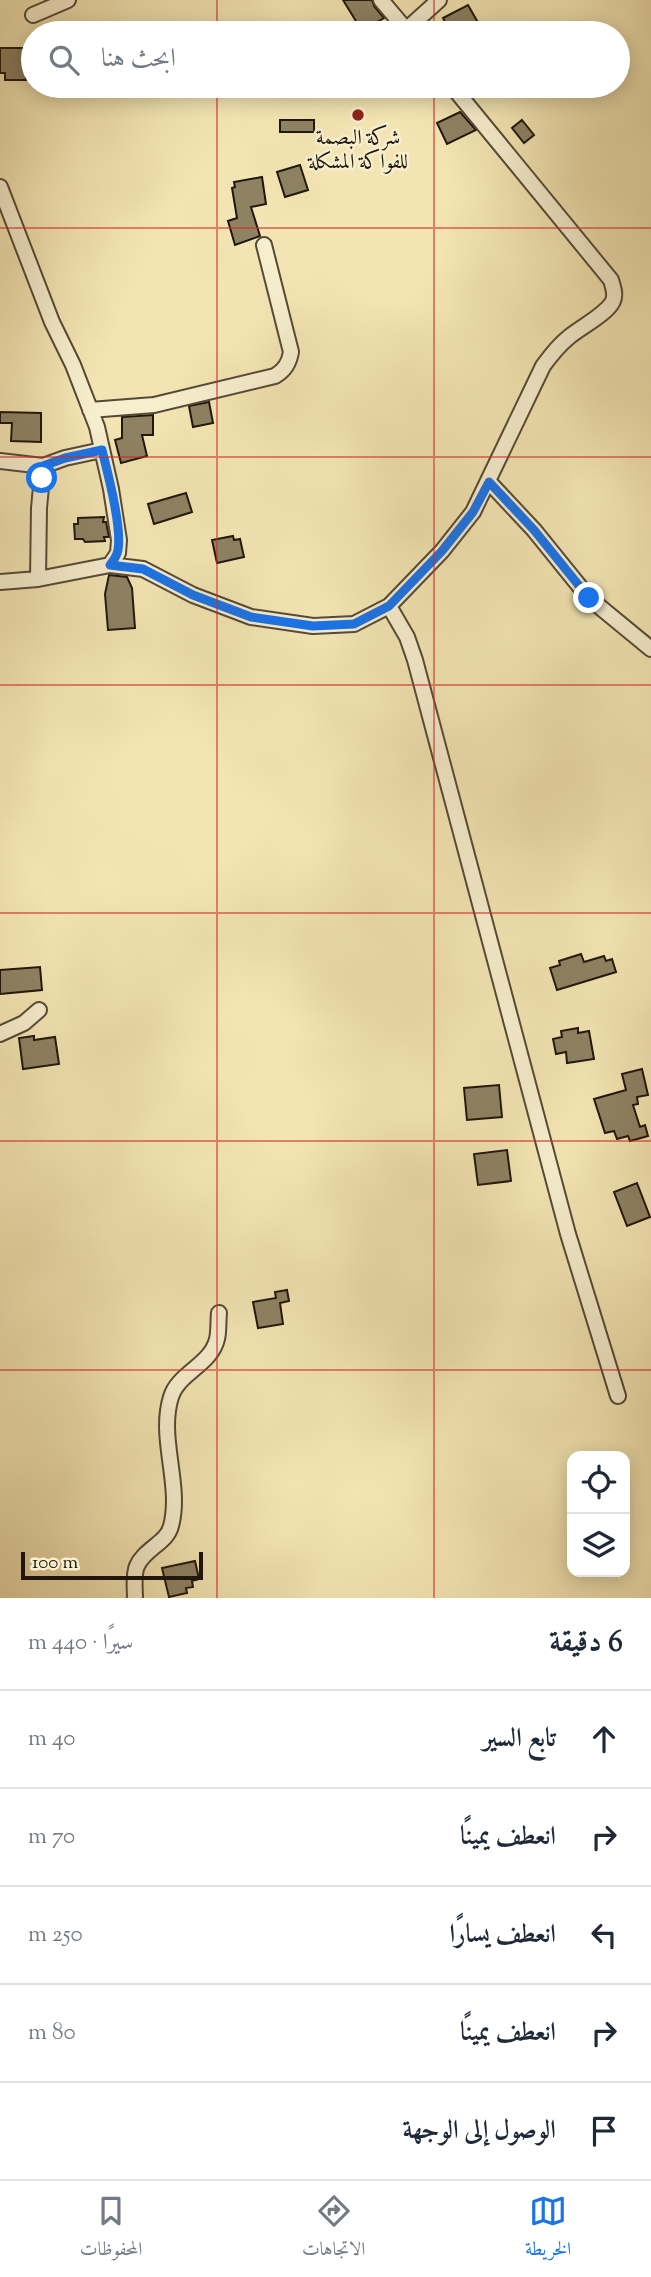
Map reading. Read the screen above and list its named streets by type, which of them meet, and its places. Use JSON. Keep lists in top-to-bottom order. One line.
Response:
{"places":["شركة البصمة للفواكة المشكلة"],"scale_bar":"100 m","page":{"search":"ابحث هنا","scale":"100 m","heading":["6 دقيقة","سيرًا · 440 m"],"list":[["تابع السير","40 m"],["انعطف يمينًا","70 m"],["انعطف يسارًا","250 m"],["انعطف يمينًا","80 m"],"الوصول إلى الوجهة"],"nav":["الخريطة","الاتجاهات","المحفوظات"]}}
